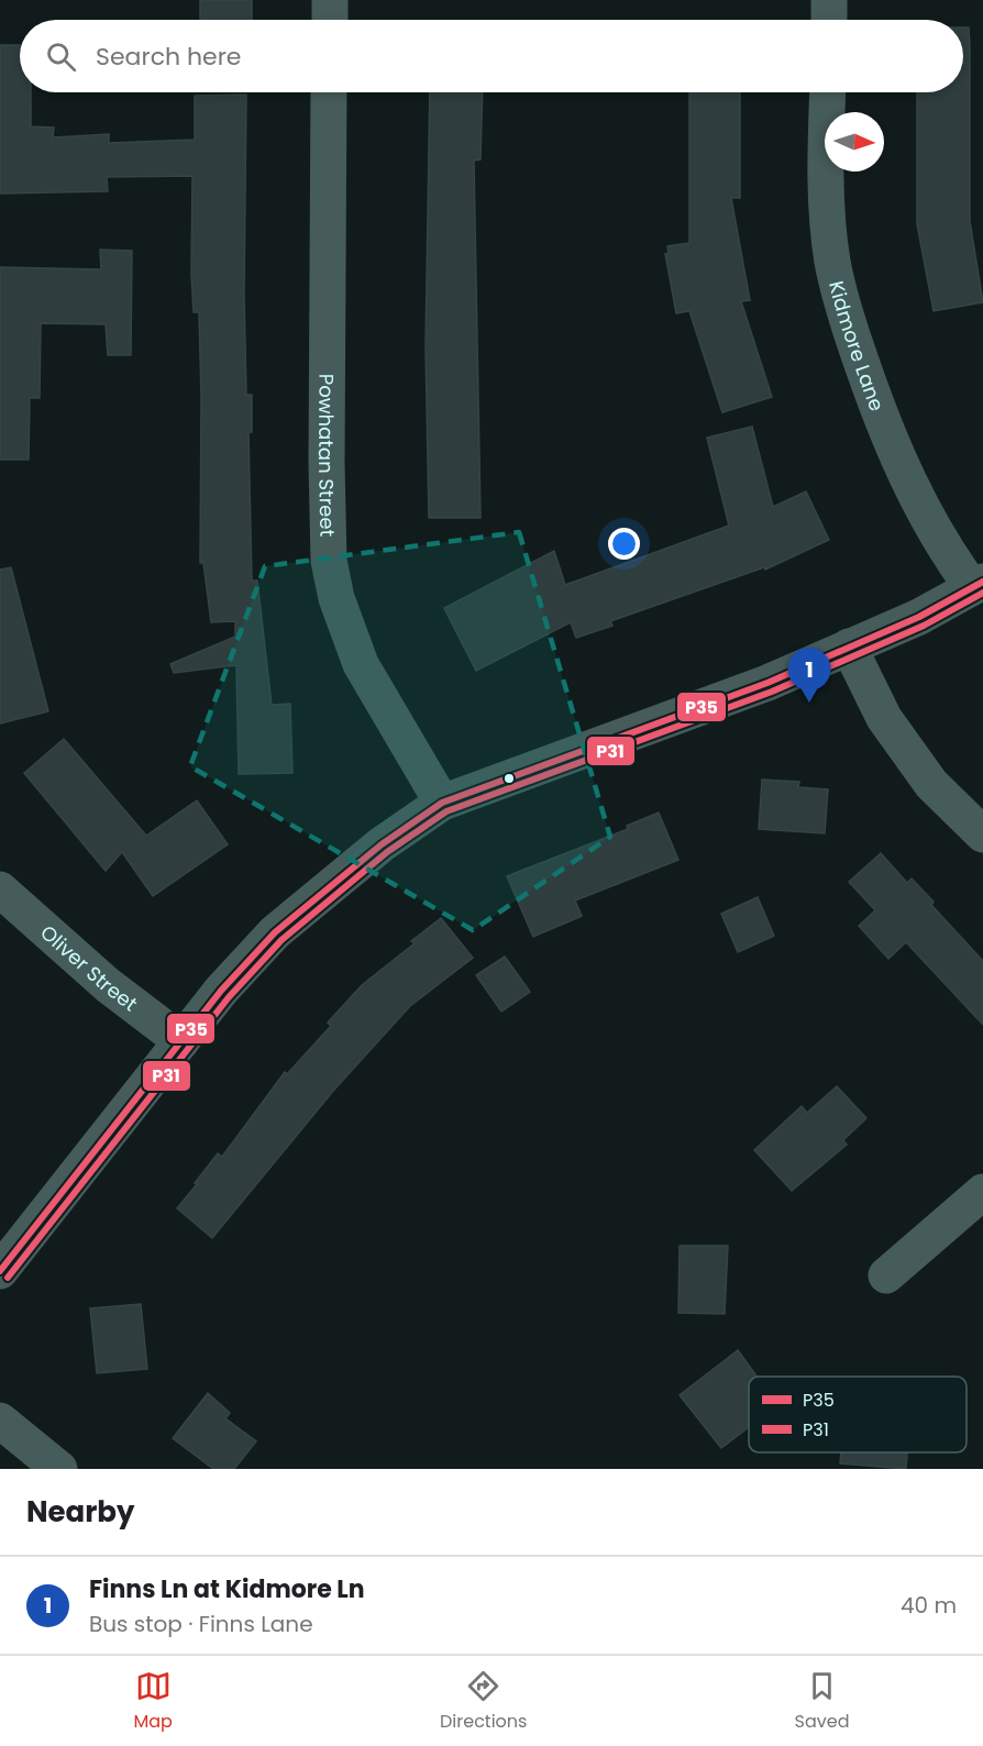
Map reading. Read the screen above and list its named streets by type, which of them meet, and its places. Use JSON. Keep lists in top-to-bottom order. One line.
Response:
{"streets":{"street":["Kidmore Lane","Powhatan Street","Oliver Street"]},"lines":["transit line P35","transit line P31"],"legend":["P35","P31"],"north":"right","page":{"search":"Search here","pins":"1","heading":"Nearby","list":[{"mark":"1","name":"Finns Ln at Kidmore Ln","note":"Bus stop · Finns Lane","value":"40 m"}],"nav":["Map","Directions","Saved"]}}
